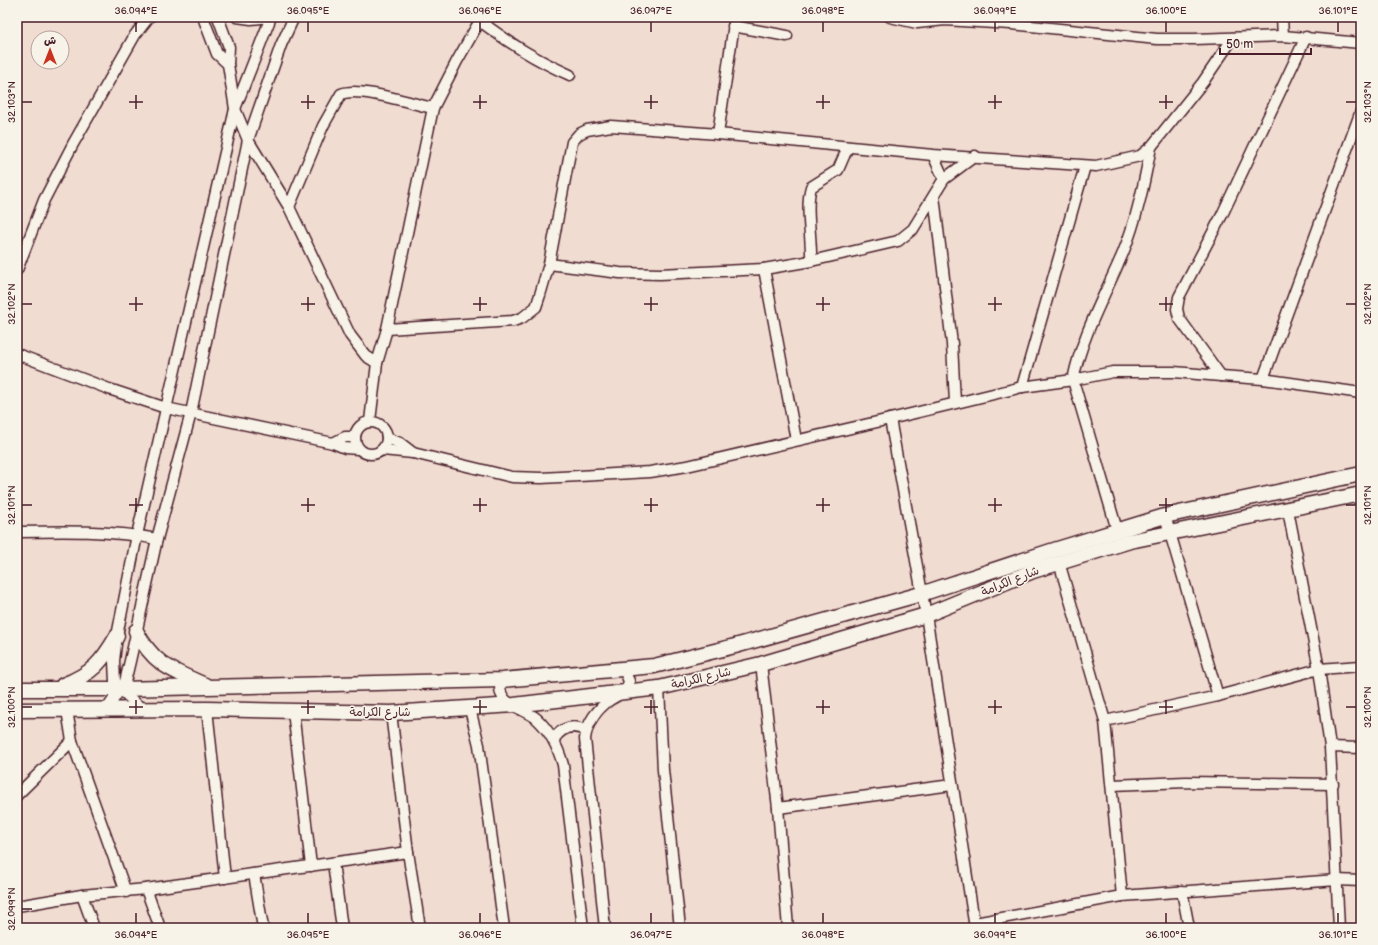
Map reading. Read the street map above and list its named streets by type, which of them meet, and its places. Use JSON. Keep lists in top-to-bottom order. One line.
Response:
{"streets":{"street":["شارع الكرامة"]},"scale_bar":"50 m","north":"top","coordinates":["36.094°E","36.095°E","36.096°E","36.097°E","36.098°E","36.099°E","36.100°E","36.101°E","32.103°N","32.102°N","32.101°N","32.100°N","32.099°N"]}
